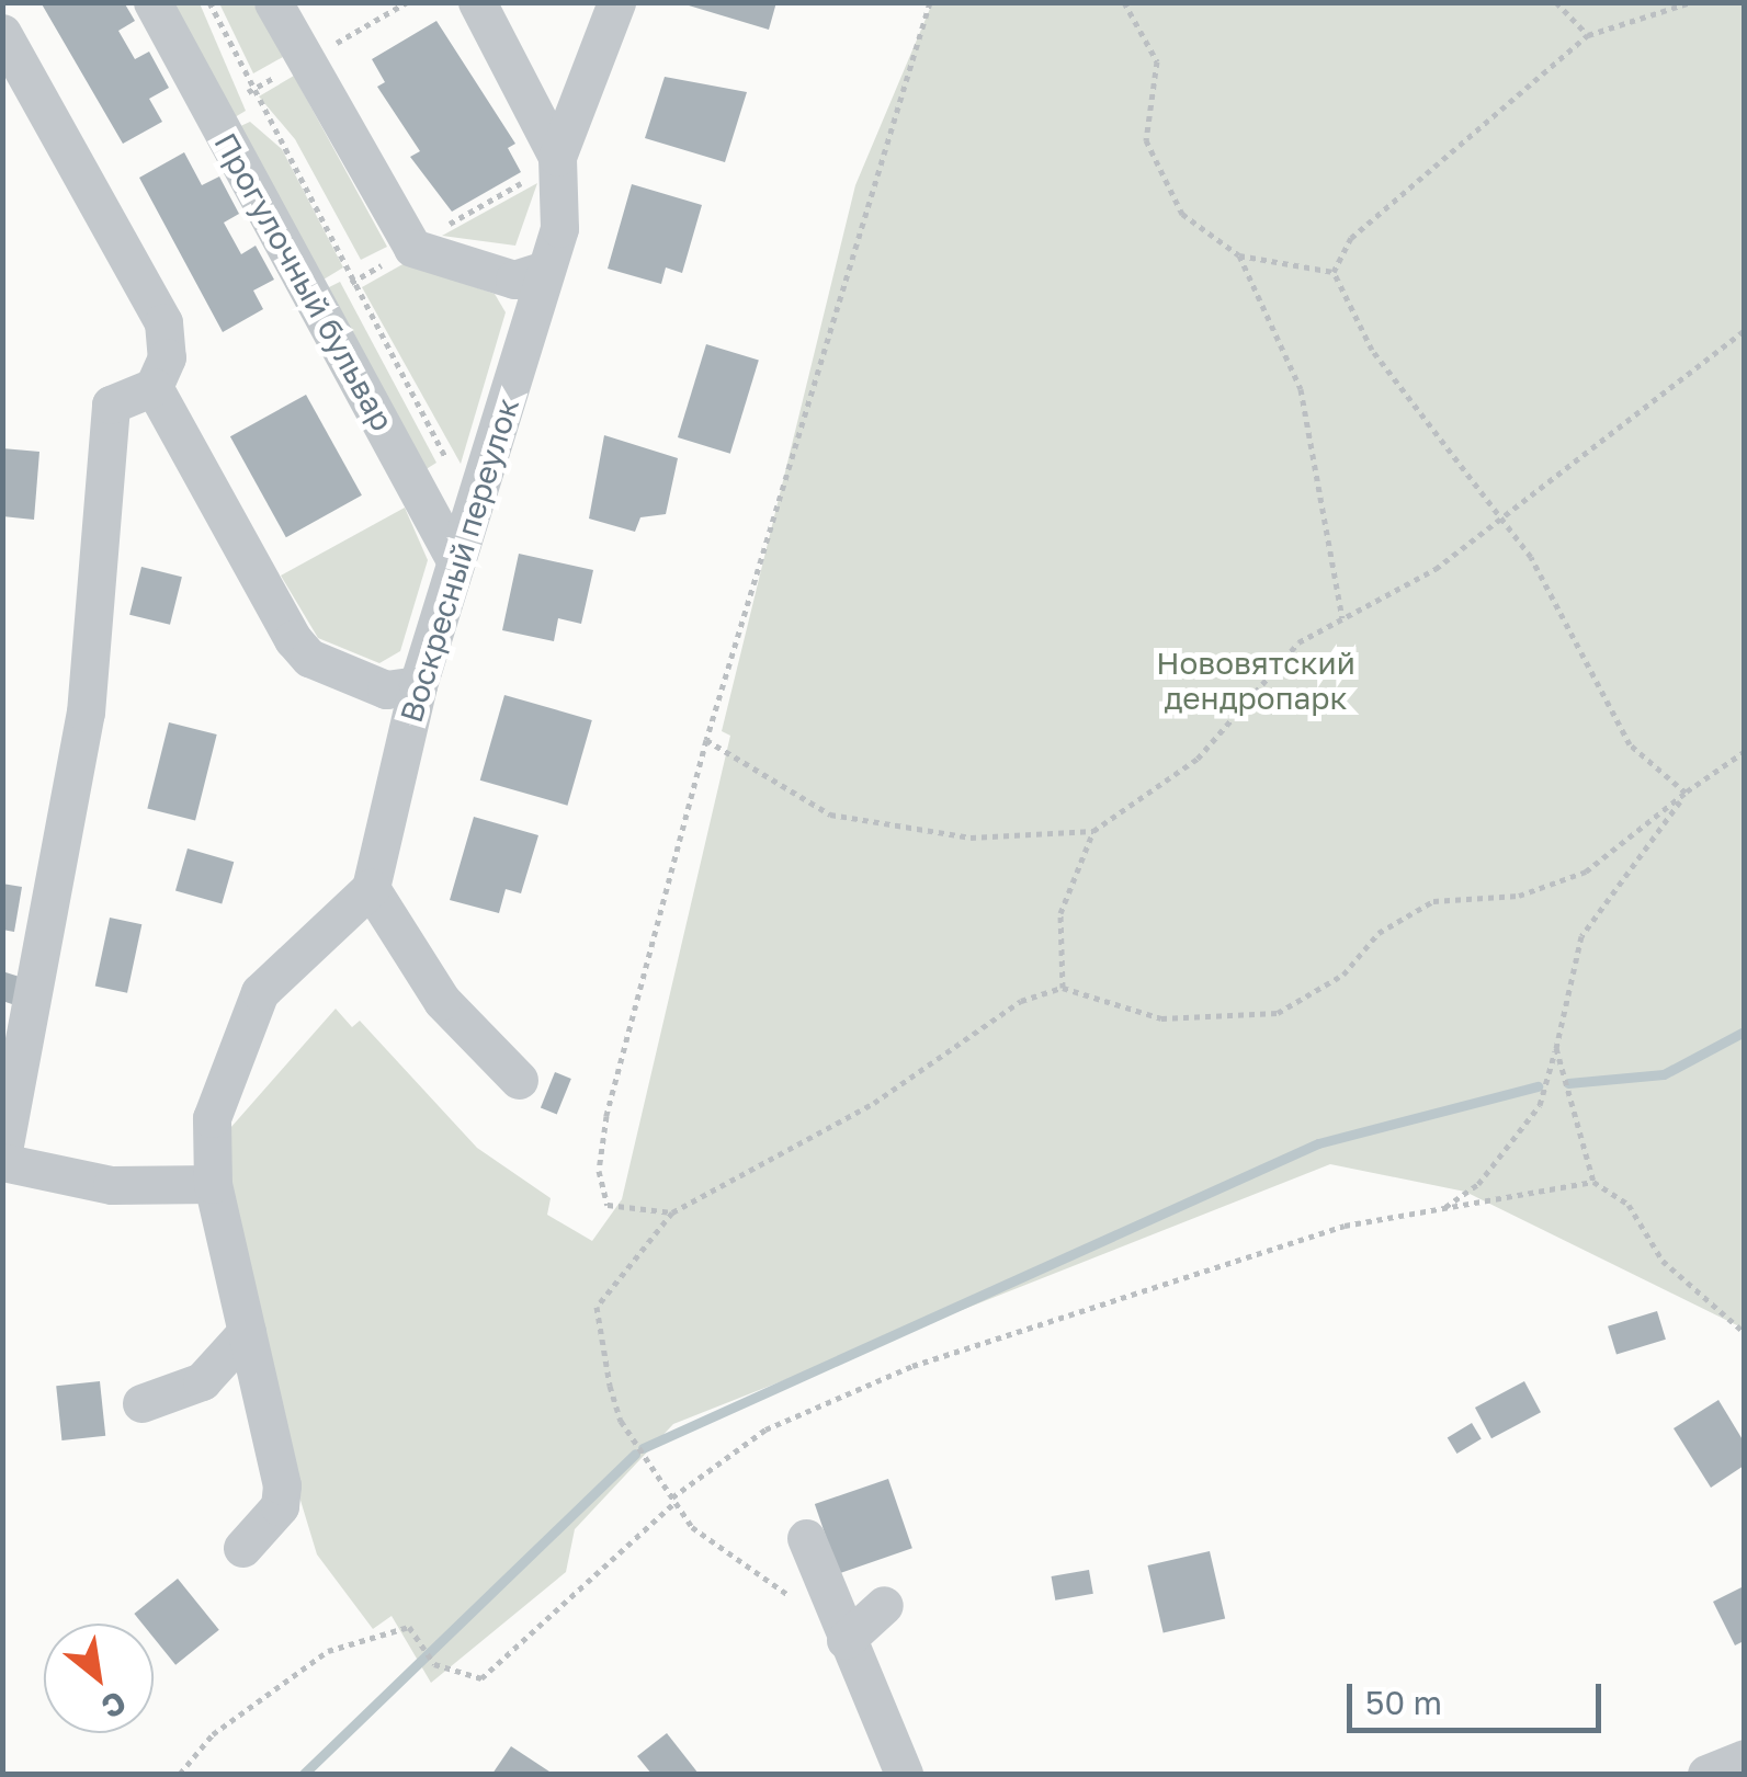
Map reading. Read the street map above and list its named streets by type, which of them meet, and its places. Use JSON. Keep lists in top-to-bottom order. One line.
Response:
{"streets":{"street":["Прогулочный бульвар","Воскресный переулок"]},"crossings":[["Прогулочный бульвар","Воскресный переулок"]],"parks":["Нововятский дендропарк"],"scale_bar":"50 m","north":"bottom right"}
